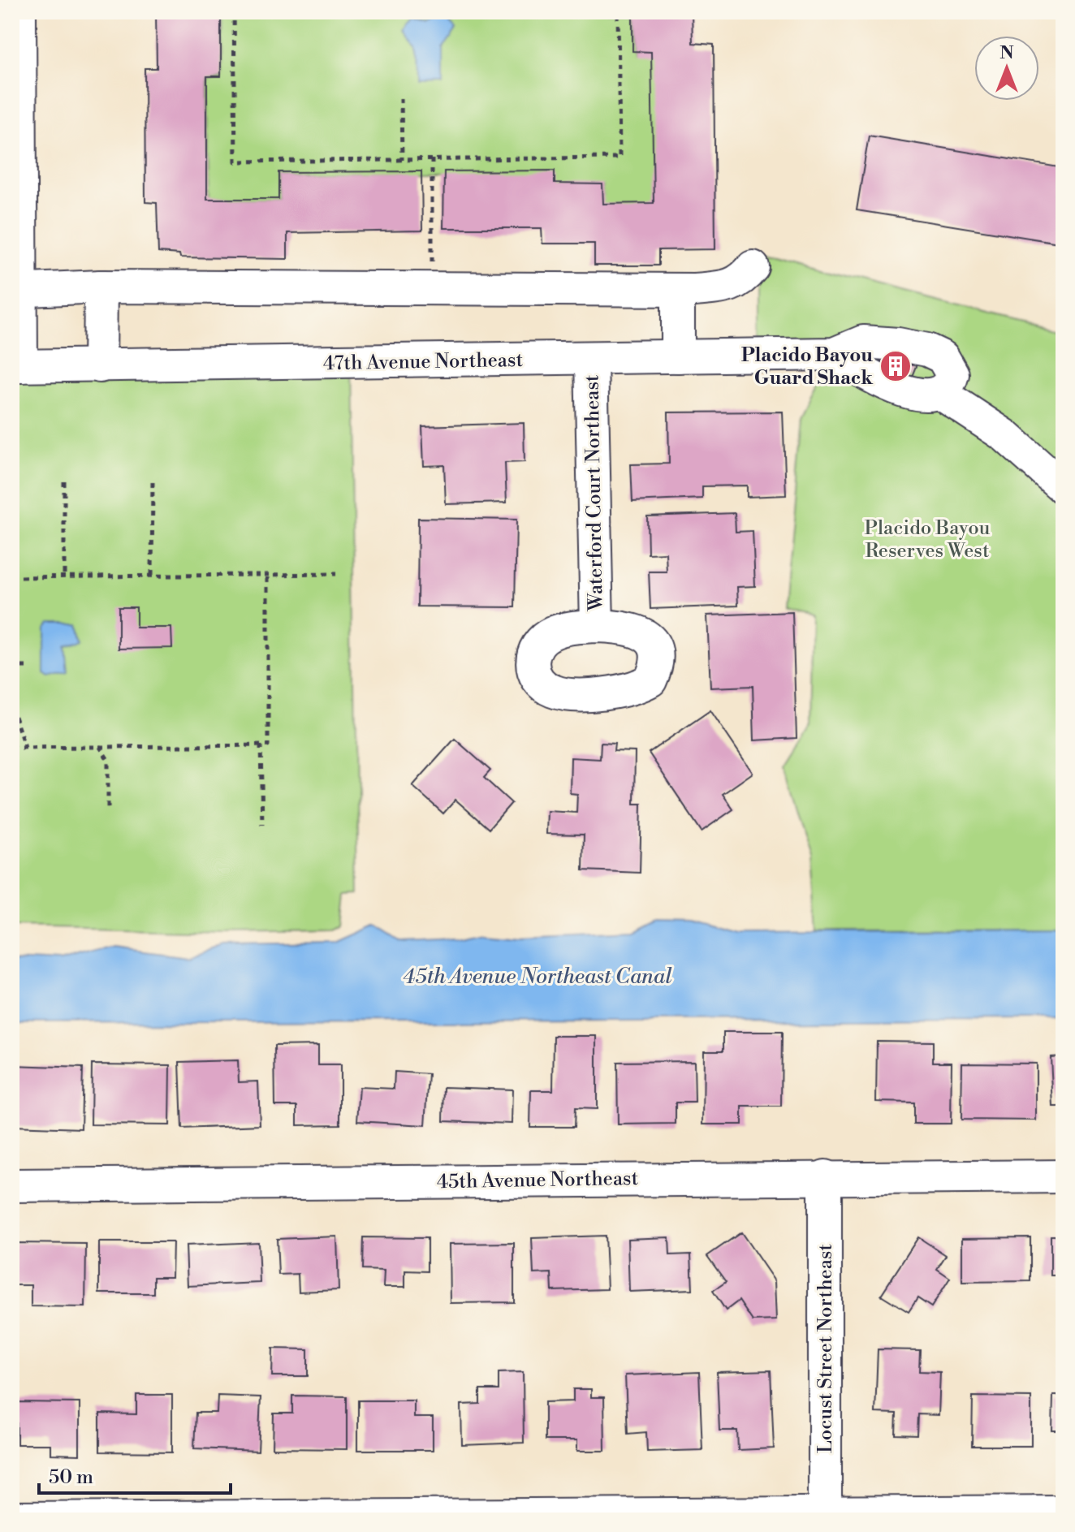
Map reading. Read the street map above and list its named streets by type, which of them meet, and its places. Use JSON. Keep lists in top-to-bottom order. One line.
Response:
{"streets":{"street":["47th Avenue Northeast","Waterford Court Northeast","45th Avenue Northeast","Locust Street Northeast"]},"crossings":[["47th Avenue Northeast","Waterford Court Northeast"],["45th Avenue Northeast","Locust Street Northeast"]],"water":["45th Avenue Northeast Canal"],"parks":["Placido Bayou Reserves West"],"places":{"building":["Placido Bayou Guard Shack"]},"scale_bar":"50 m","north":"top"}
